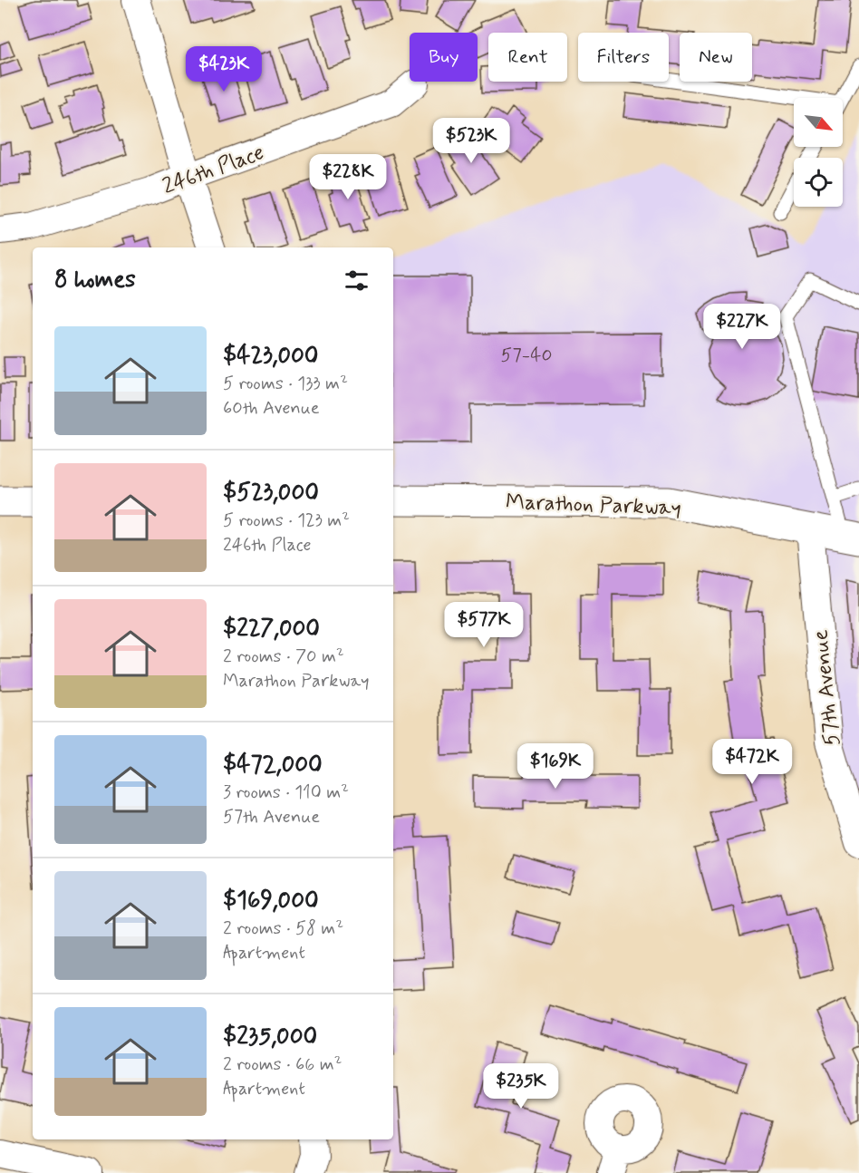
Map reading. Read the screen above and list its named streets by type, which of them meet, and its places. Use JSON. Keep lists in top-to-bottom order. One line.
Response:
{"streets":{"street":["246th Place","Marathon Parkway","57th Avenue"]},"crossings":[["Marathon Parkway","57th Avenue"]],"house_numbers":["57-40"],"north":"bottom right","page":{"chip":["Buy","Rent","Filters","New"],"price":["$423K","$523K","$228K","$227K","$577K","$472K","$169K","$235K"],"heading":"8 homes","list":[{"name":"$423,000","note":"5 rooms · 133 m² · 60th Avenue"},{"name":"$523,000","note":"5 rooms · 123 m² · 246th Place"},{"name":"$227,000","note":"2 rooms · 70 m² · Marathon Parkway"},{"name":"$472,000","note":"3 rooms · 110 m² · 57th Avenue"},{"name":"$169,000","note":"2 rooms · 58 m² · Apartment"},{"name":"$235,000","note":"2 rooms · 66 m² · Apartment"}]}}
